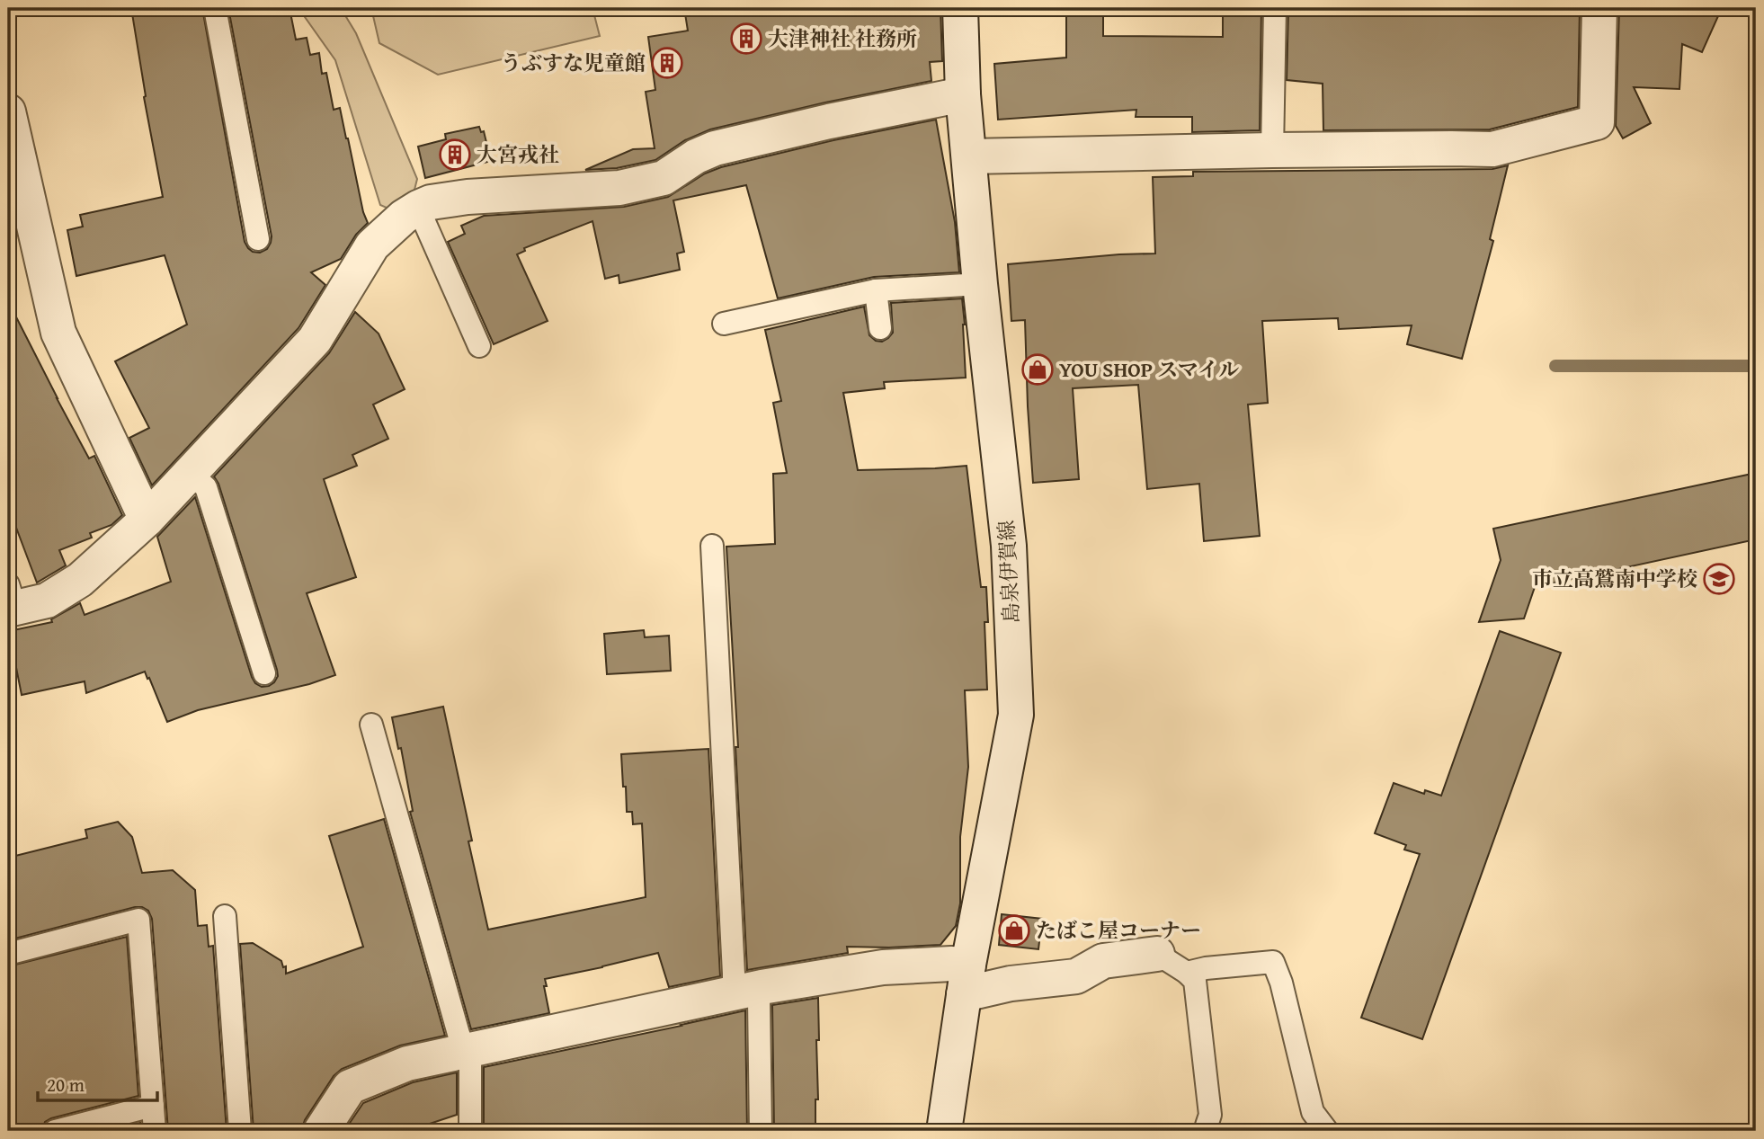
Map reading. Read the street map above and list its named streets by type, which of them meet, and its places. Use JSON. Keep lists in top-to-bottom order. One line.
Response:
{"streets":{"street":["島泉伊賀線"]},"places":{"building":["大津神社 社務所","うぶすな児童館","大宮戎社"],"shop":["YOU SHOP スマイル","たばこ屋コーナー"],"school or university":["市立高鷲南中学校"]},"scale_bar":"20 m"}
